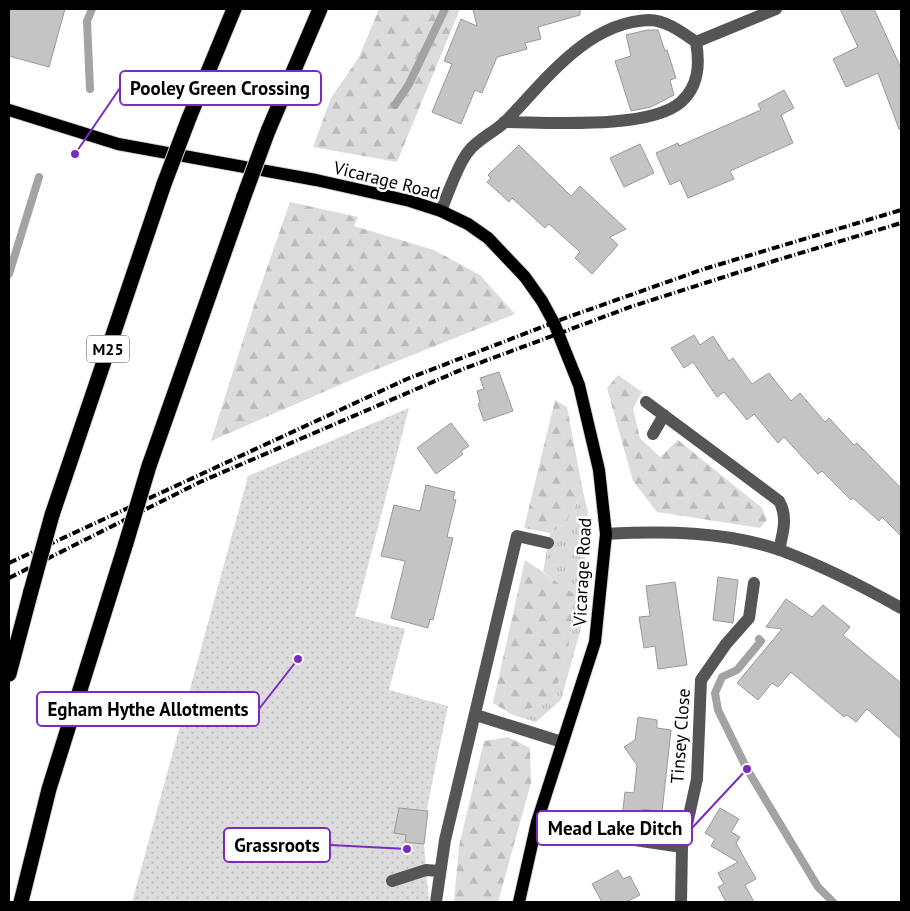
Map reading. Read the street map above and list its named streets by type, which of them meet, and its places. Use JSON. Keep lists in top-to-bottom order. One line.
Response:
{"streets":{"highway":["M25"],"main road":["Vicarage Road"],"street":["Tinsey Close"]},"places":["Pooley Green Crossing","Egham Hythe Allotments","Mead Lake Ditch","Grassroots"]}
